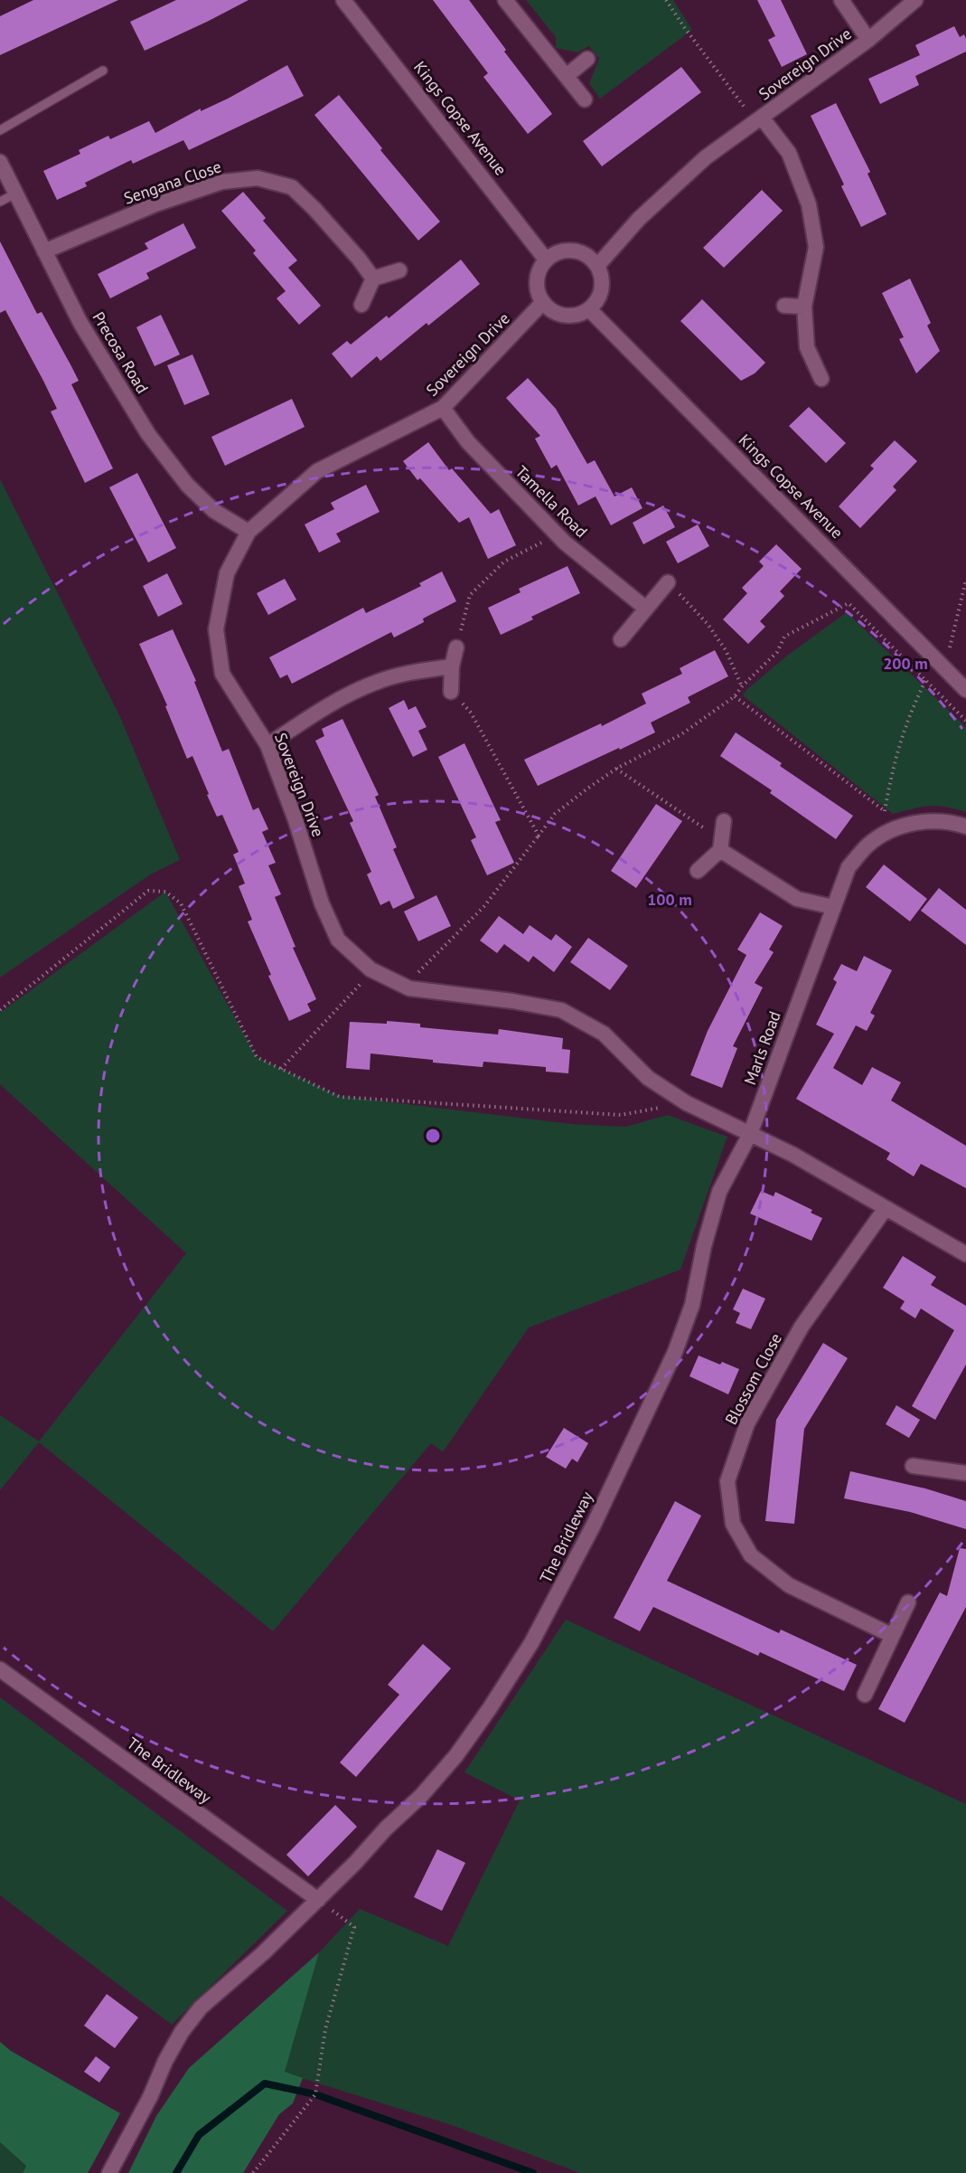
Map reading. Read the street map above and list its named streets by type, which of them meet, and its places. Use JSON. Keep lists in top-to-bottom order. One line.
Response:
{"streets":{"street":["Sovereign Drive","Kings Copse Avenue","Sengana Close","Precosa Road","Tamella Road","Marls Road","Blossom Close","The Bridleway"]},"crossings":[["Sovereign Drive","Kings Copse Avenue"],["Sovereign Drive","Precosa Road"],["Sovereign Drive","Tamella Road"],["Sovereign Drive","Marls Road"],["Sovereign Drive","The Bridleway"],["Sengana Close","Precosa Road"],["Marls Road","The Bridleway"]],"rings":["200 m","100 m"]}
